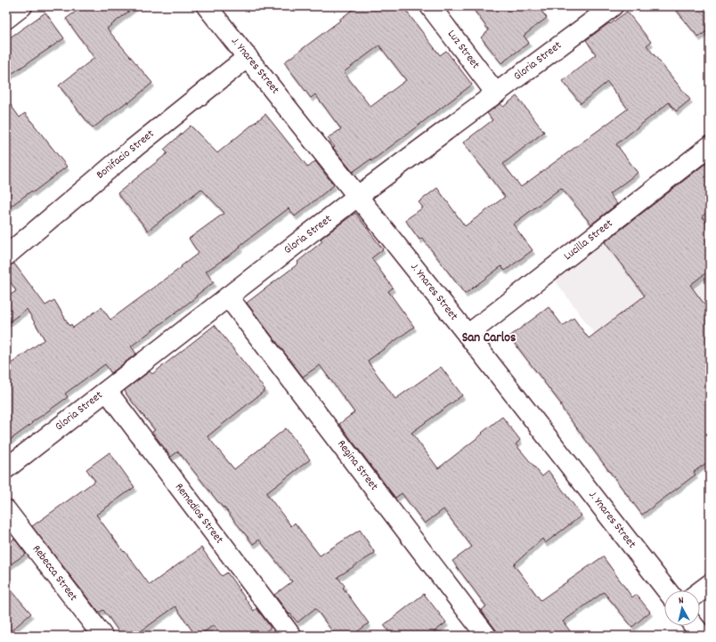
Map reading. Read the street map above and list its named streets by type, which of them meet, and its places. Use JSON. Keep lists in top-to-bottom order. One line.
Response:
{"streets":{"street":["Luz Street","Gloria Street","J. Ynares Street","Bonifacio Street","Lucilla Street","Regina Street","Remedios Street","Rebecca Street"]},"crossings":[["Luz Street","Gloria Street"],["Gloria Street","J. Ynares Street"],["Gloria Street","Regina Street"],["Gloria Street","Remedios Street"],["J. Ynares Street","Bonifacio Street"],["J. Ynares Street","Lucilla Street"]],"districts":["San Carlos"],"north":"top"}
